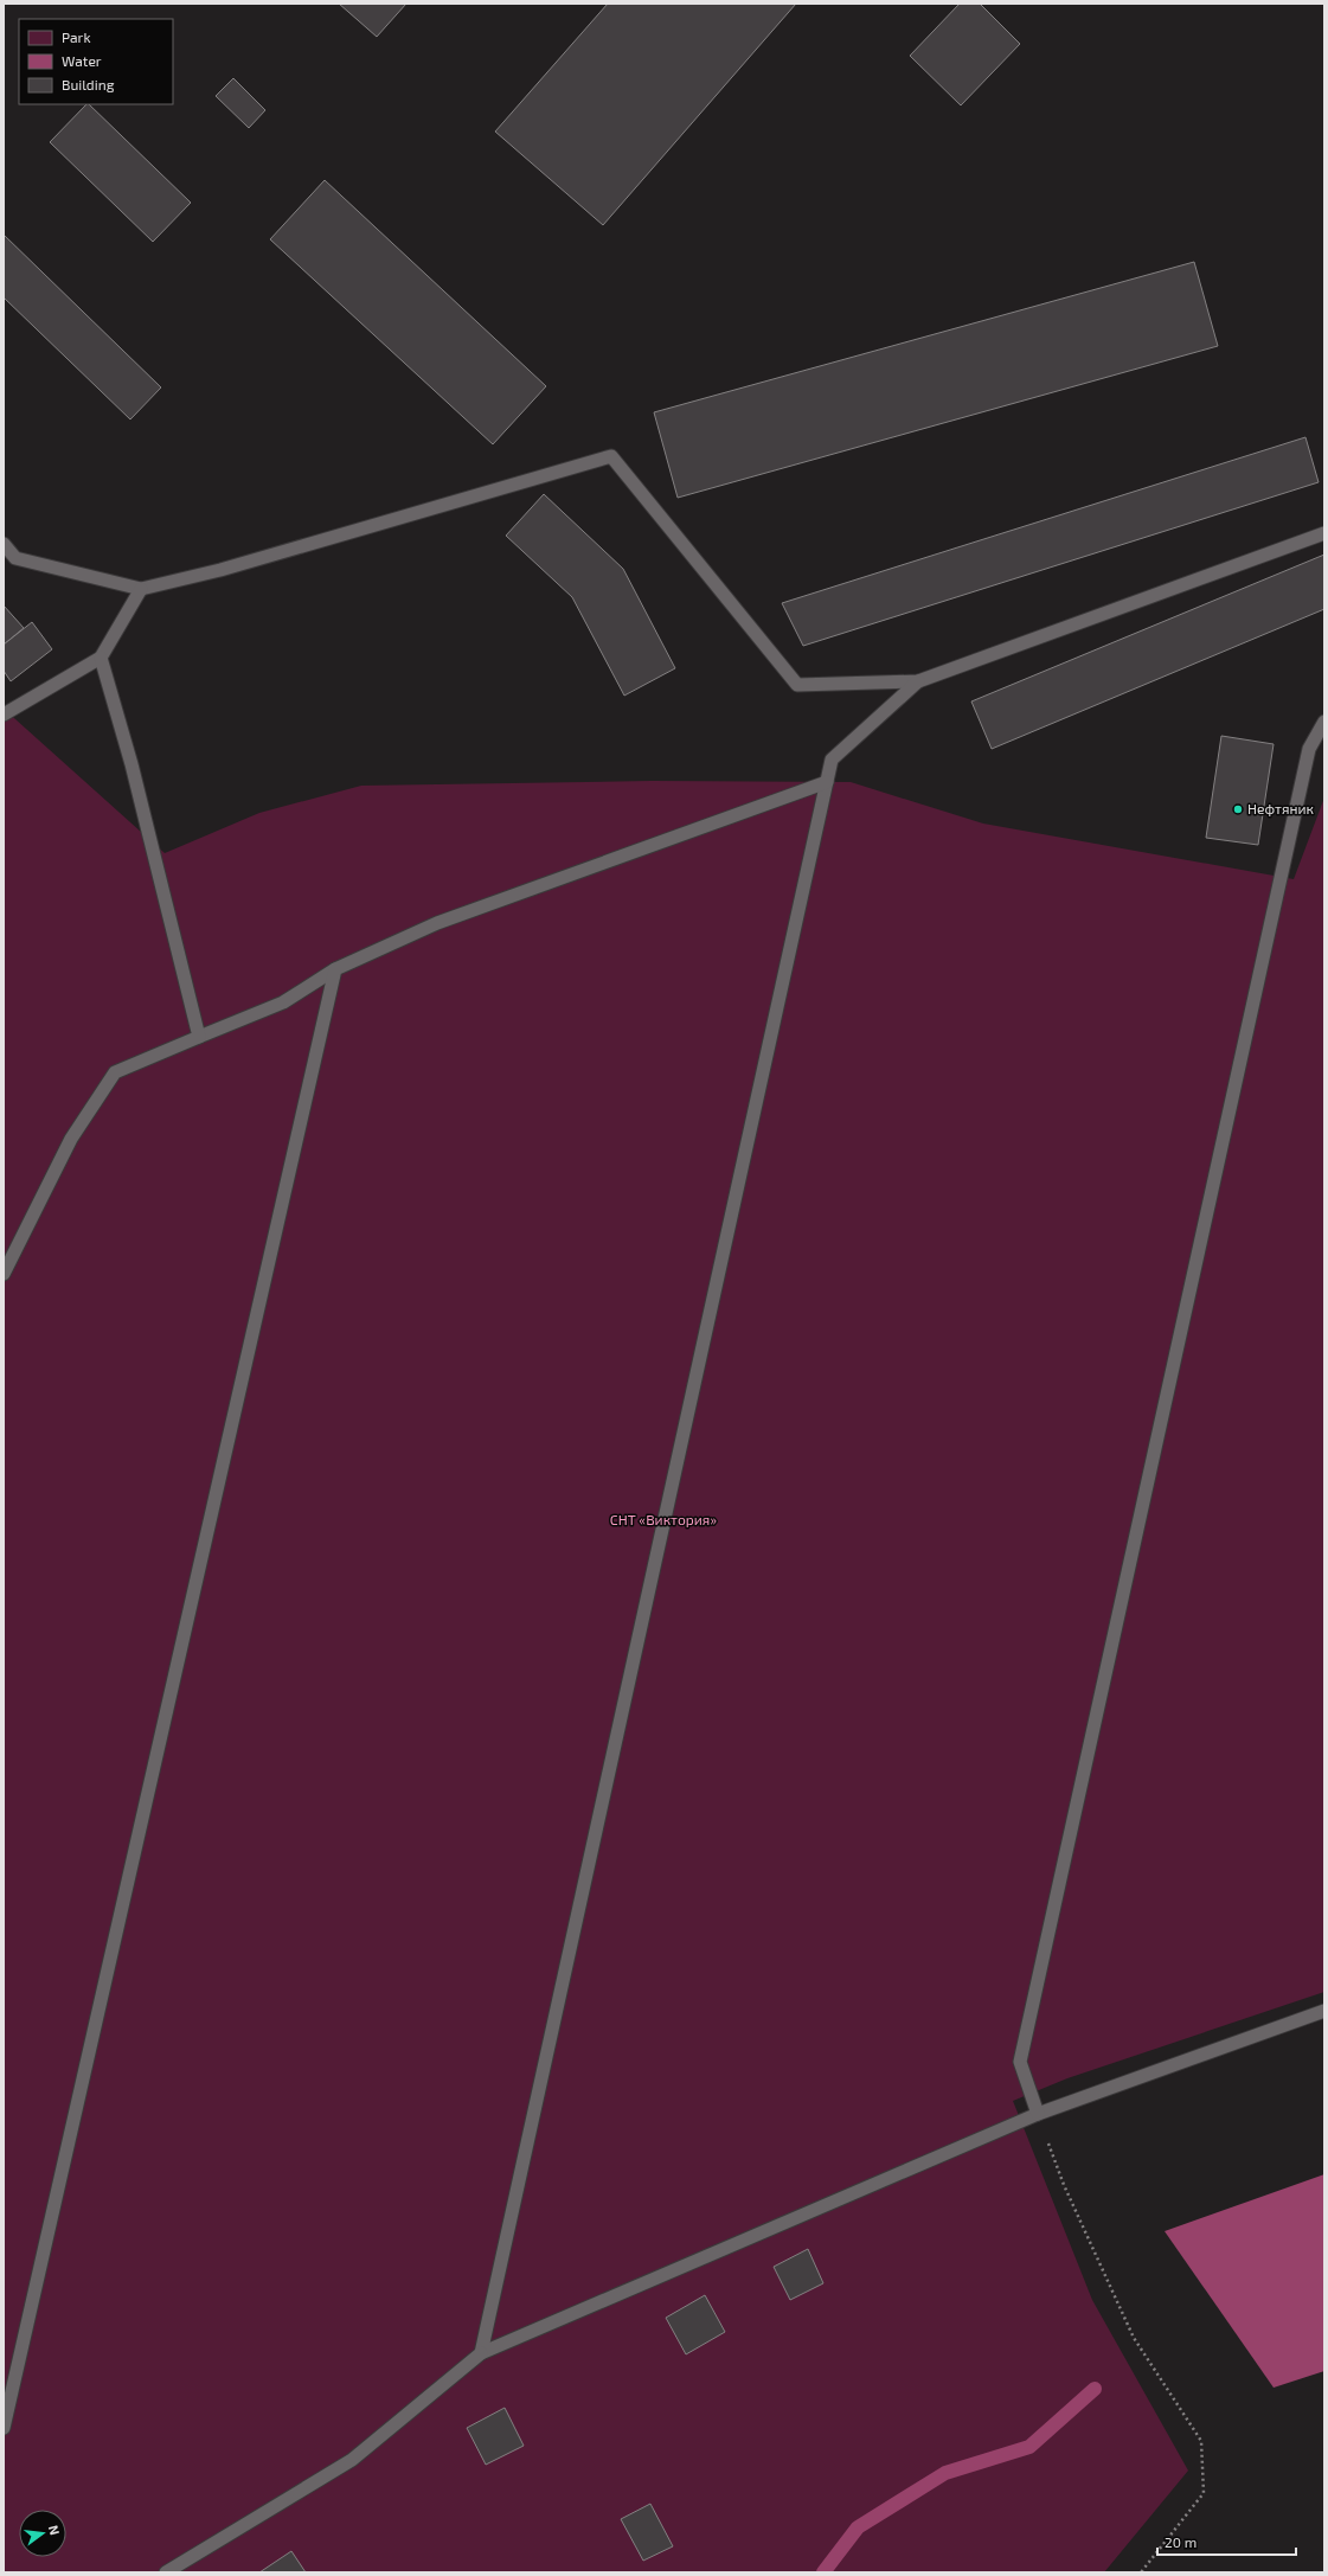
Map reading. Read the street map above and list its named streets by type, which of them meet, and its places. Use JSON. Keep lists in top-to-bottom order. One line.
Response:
{"parks":["СНТ «Виктория»"],"places":["Нефтяник"],"legend":["Park","Water","Building"],"scale_bar":"20 m","north":"right"}
